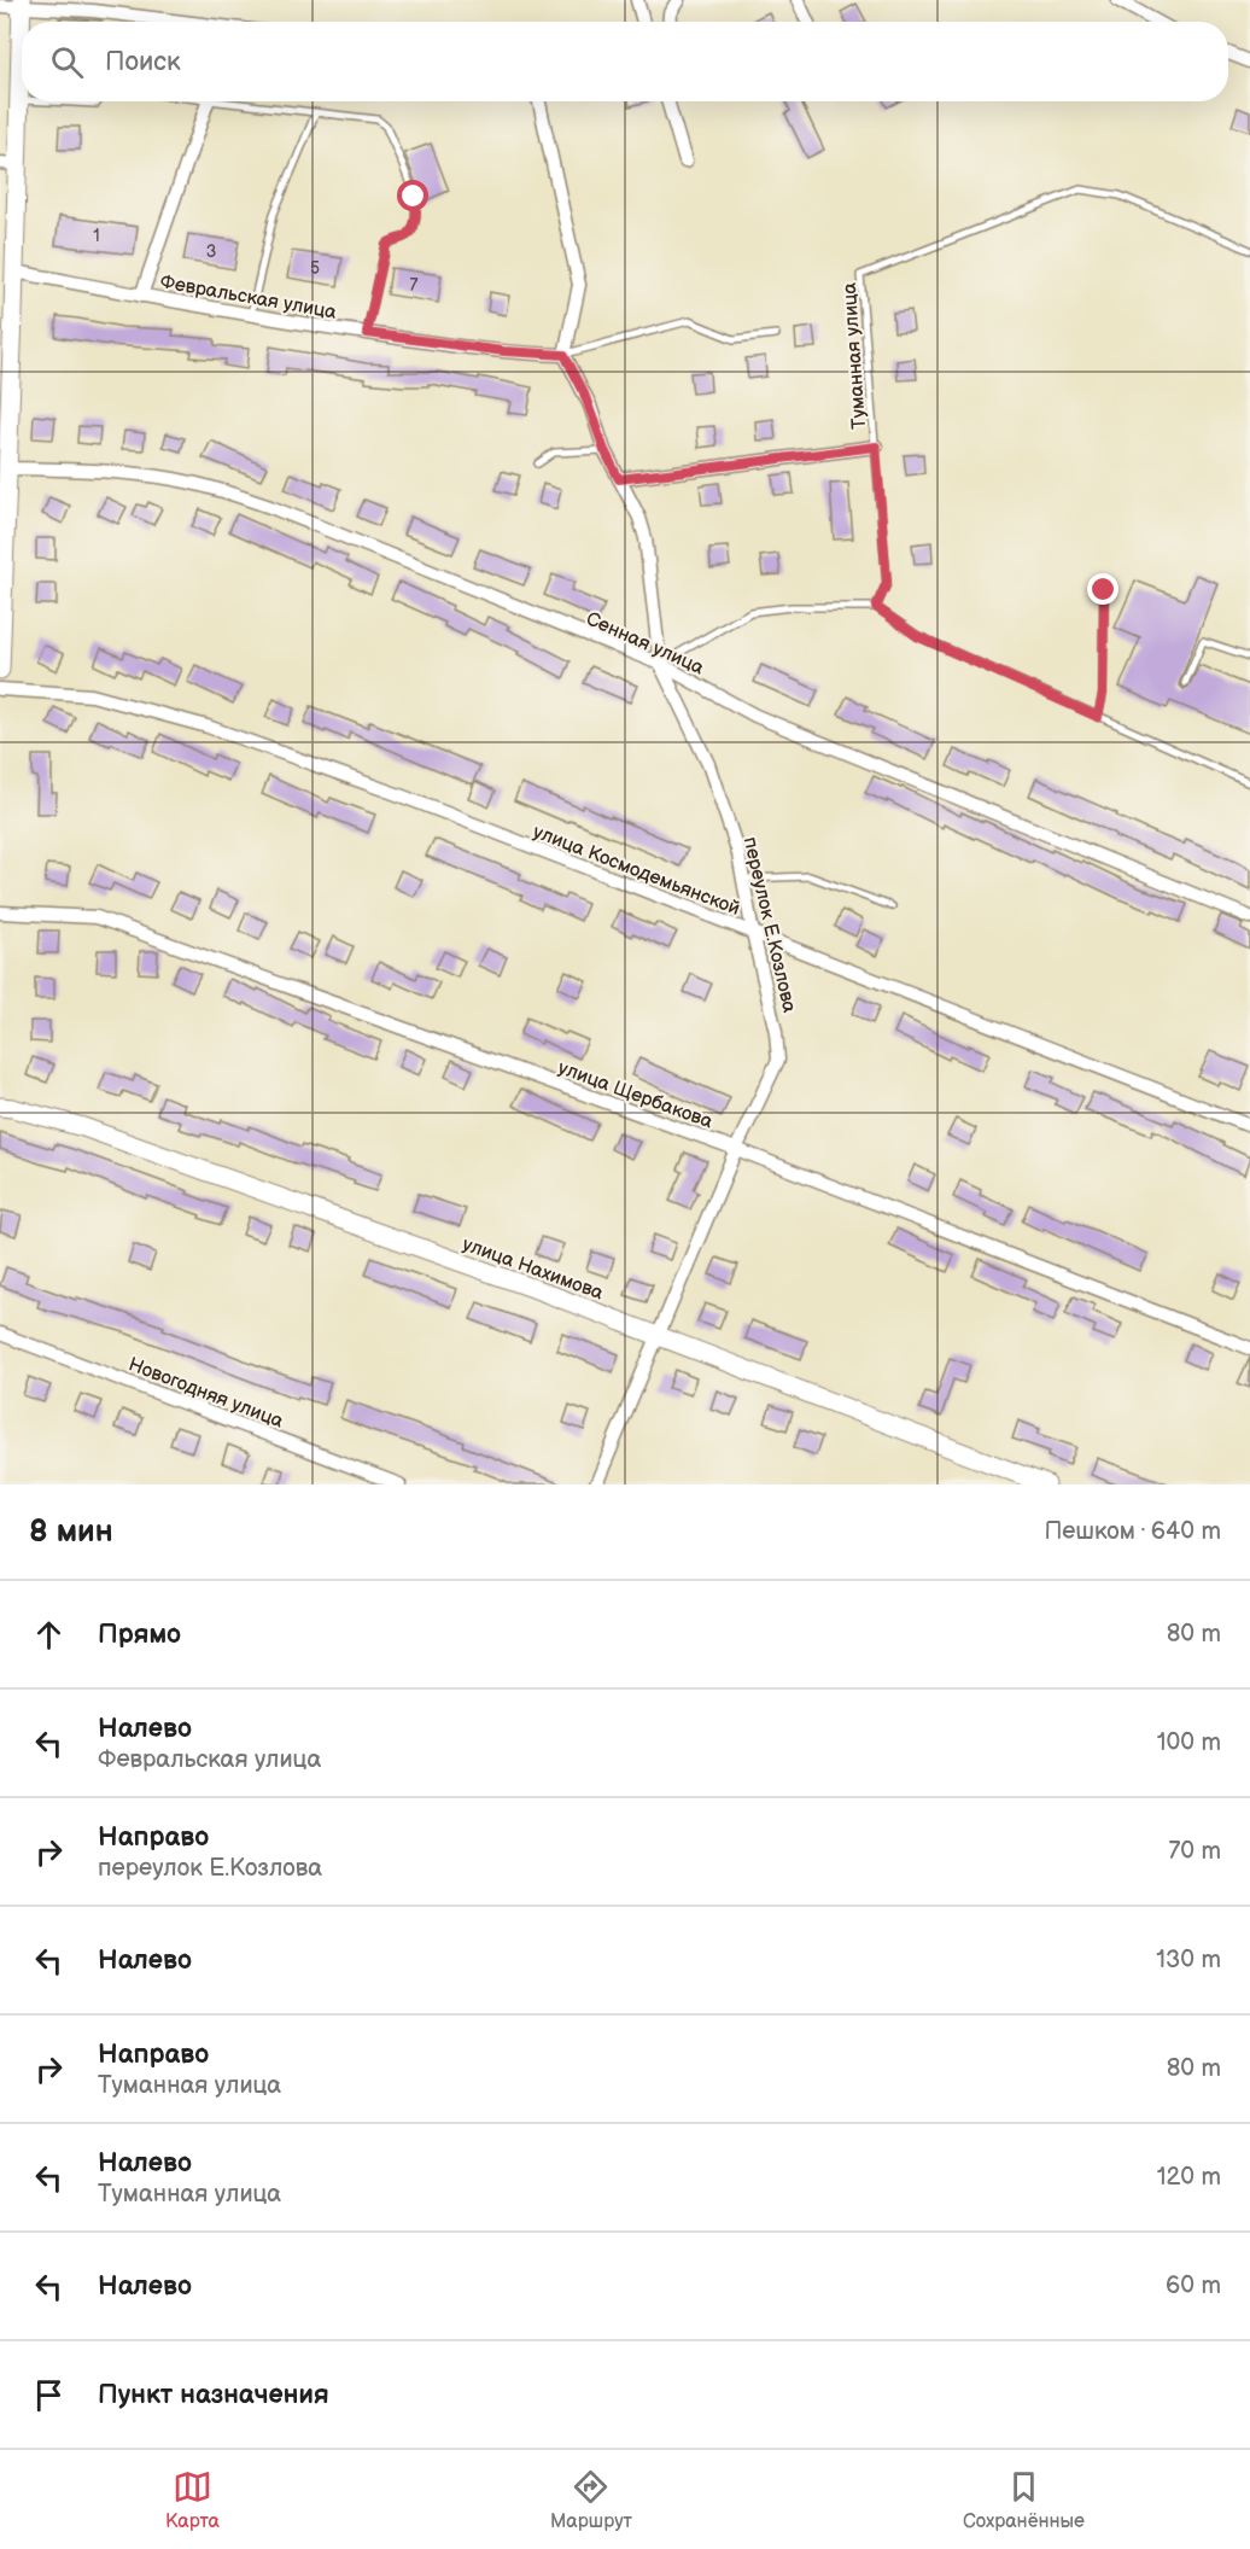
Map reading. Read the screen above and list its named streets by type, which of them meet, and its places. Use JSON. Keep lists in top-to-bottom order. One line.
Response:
{"streets":{"main road":["улица Нахимова"],"street":["Февральская улица","Сенная улица","улица Космодемьянской","переулок Е.Козлова","улица Щербакова","Новогодняя улица"],"lane":["Туманная улица"]},"crossings":[["Февральская улица","переулок Е.Козлова"],["Сенная улица","переулок Е.Козлова"],["улица Космодемьянской","переулок Е.Козлова"],["переулок Е.Козлова","улица Щербакова"],["переулок Е.Козлова","улица Нахимова"]],"house_numbers":["1","3","5","7"],"page":{"search":"Поиск","heading":["8 мин","Пешком · 640 m"],"list":[["Прямо","80 m"],["Налево","Февральская улица","100 m"],["Направо","переулок Е.Козлова","70 m"],["Налево","130 m"],["Направо","Туманная улица","80 m"],["Налево","Туманная улица","120 m"],["Налево","60 m"],"Пункт назначения"],"nav":["Карта","Маршрут","Сохранённые"]}}
